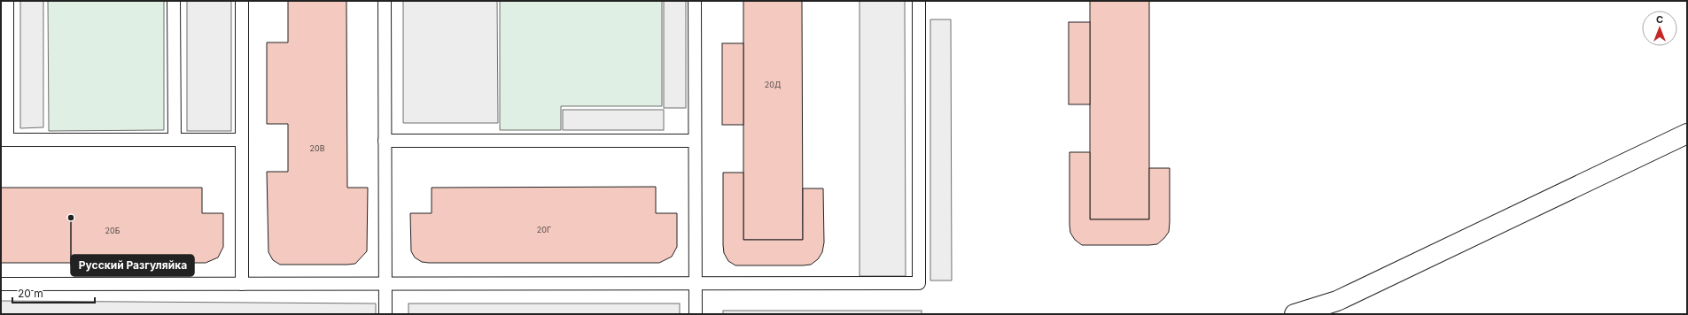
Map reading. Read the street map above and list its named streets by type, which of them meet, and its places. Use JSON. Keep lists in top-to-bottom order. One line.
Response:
{"places":["Русский Разгуляйка"],"house_numbers":["20Д","20В","20Г","20Б"],"scale_bar":"20 m","north":"top"}
